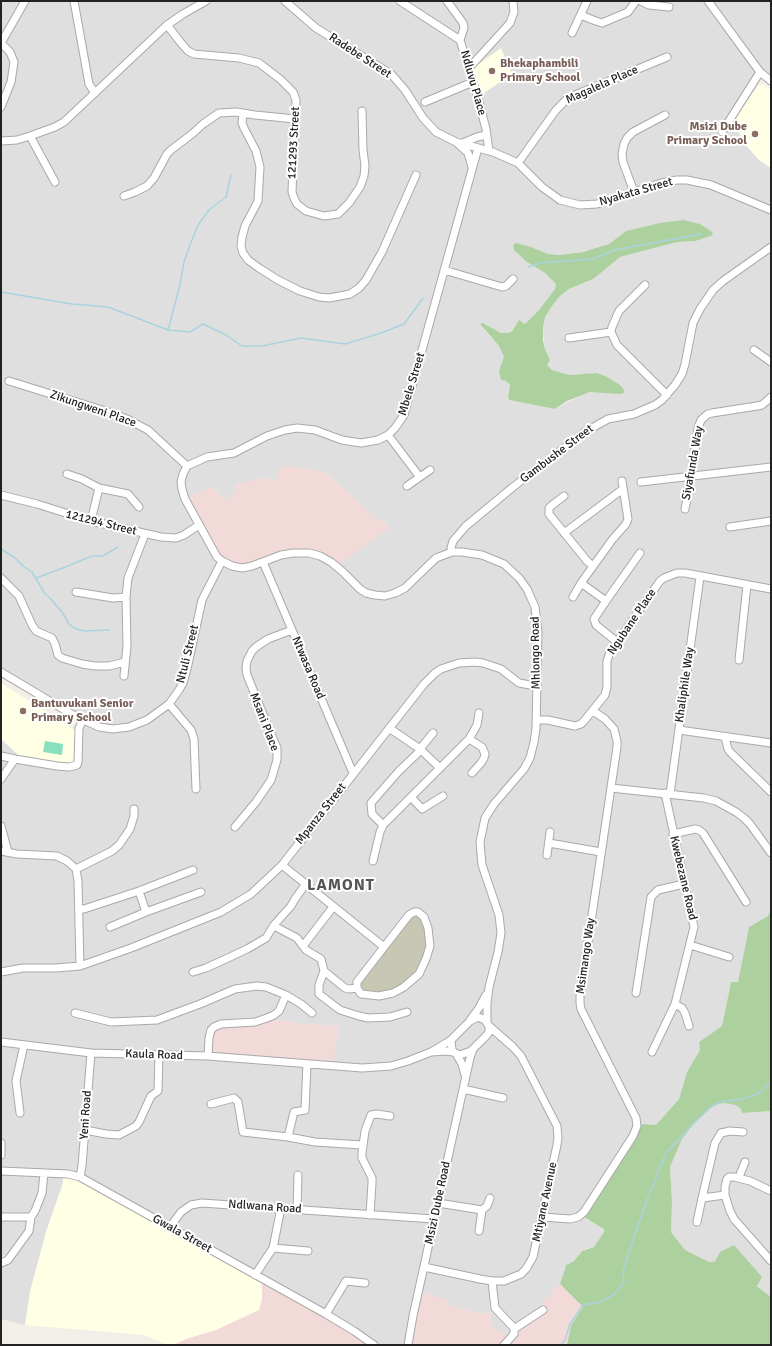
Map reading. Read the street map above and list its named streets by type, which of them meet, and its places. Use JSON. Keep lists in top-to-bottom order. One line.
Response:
{"streets":{"street":["Radebe Street","Ndluvu Place","Magalela Place","121293 Street","Nyakata Street","Mbele Street","Zikungweni Place","Gambushe Street","Siyafunda Way","121294 Street","Ngubane Place","Mhlongo Road","Ntuli Street","Ntwasa Road","Khaliphile Way","Msani Place","Mpanza Street","Kwebezane Road","Msimango Way","Kaula Road","Yeni Road","Mtiyane Avenue","Msizi Dube Road","Ndlwana Road","Gwala Street"]},"crossings":[["Radebe Street","Ndluvu Place"],["Radebe Street","Nyakata Street"],["Radebe Street","Mbele Street"],["Ndluvu Place","Nyakata Street"],["Magalela Place","Nyakata Street"],["Gambushe Street","Mhlongo Road"],["Ngubane Place","Mhlongo Road"],["Ngubane Place","Khaliphile Way"],["Ngubane Place","Msimango Way"],["Mhlongo Road","Ntuli Street"],["Mhlongo Road","Ntwasa Road"],["Mhlongo Road","Mpanza Street"],["Mhlongo Road","Kaula Road"],["Mhlongo Road","Mtiyane Avenue"],["Ntwasa Road","Msani Place"],["Ntwasa Road","Mpanza Street"],["Khaliphile Way","Kwebezane Road"],["Msimango Way","Mtiyane Avenue"],["Kaula Road","Yeni Road"],["Kaula Road","Msizi Dube Road"],["Yeni Road","Gwala Street"],["Mtiyane Avenue","Msizi Dube Road"],["Msizi Dube Road","Ndlwana Road"],["Ndlwana Road","Gwala Street"]],"districts":["LAMONT"],"places":["Bhekaphambili Primary School","Msizi Dube Primary School","Bantuvukani Senior Primary School"]}
